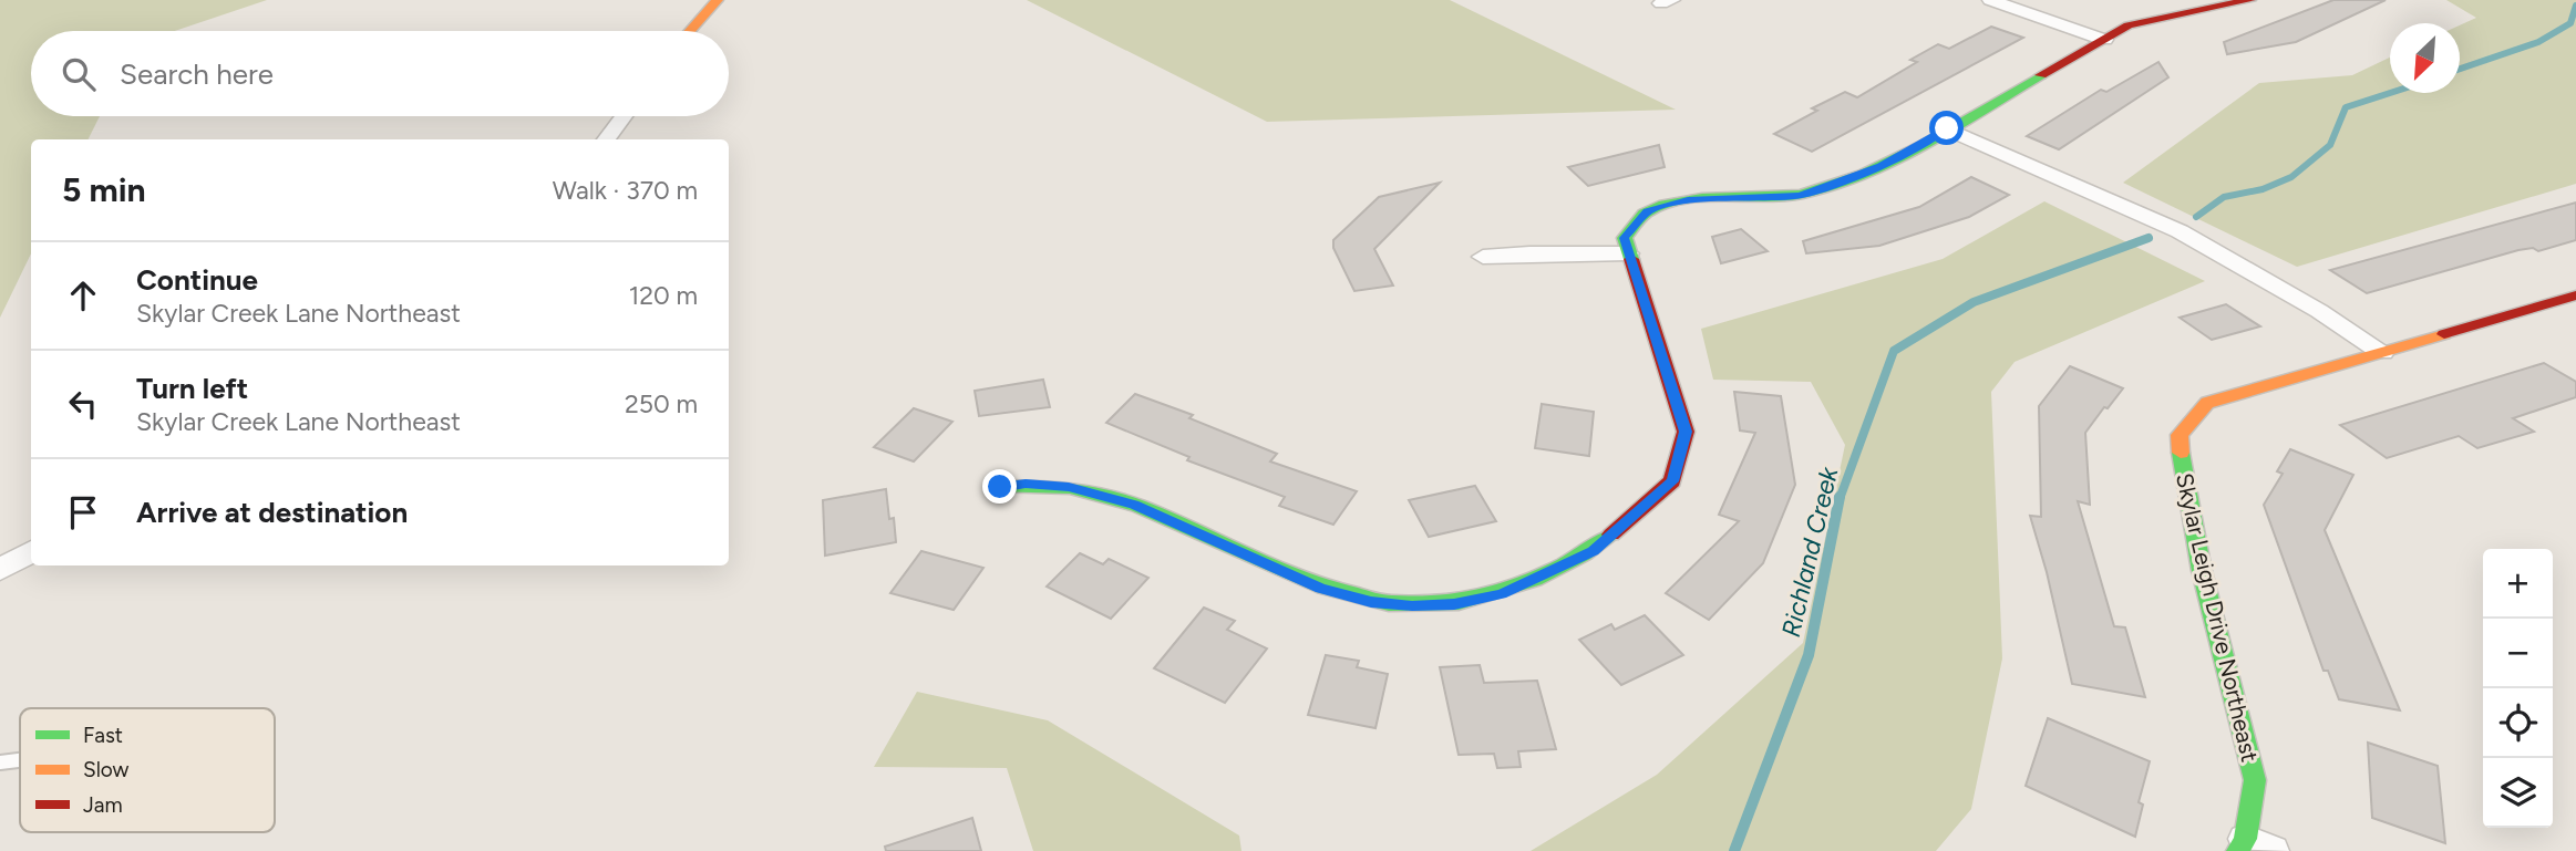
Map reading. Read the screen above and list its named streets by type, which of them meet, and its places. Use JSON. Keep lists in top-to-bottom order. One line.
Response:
{"streets":{"street":["Skylar Leigh Drive Northeast"]},"water":["Richland Creek"],"legend":["Fast","Slow","Jam"],"north":"bottom left","page":{"search":"Search here","heading":["5 min","Walk · 370 m"],"list":[["Continue","Skylar Creek Lane Northeast","120 m"],["Turn left","Skylar Creek Lane Northeast","250 m"],"Arrive at destination"],"map_buttons":["+","−"]}}
